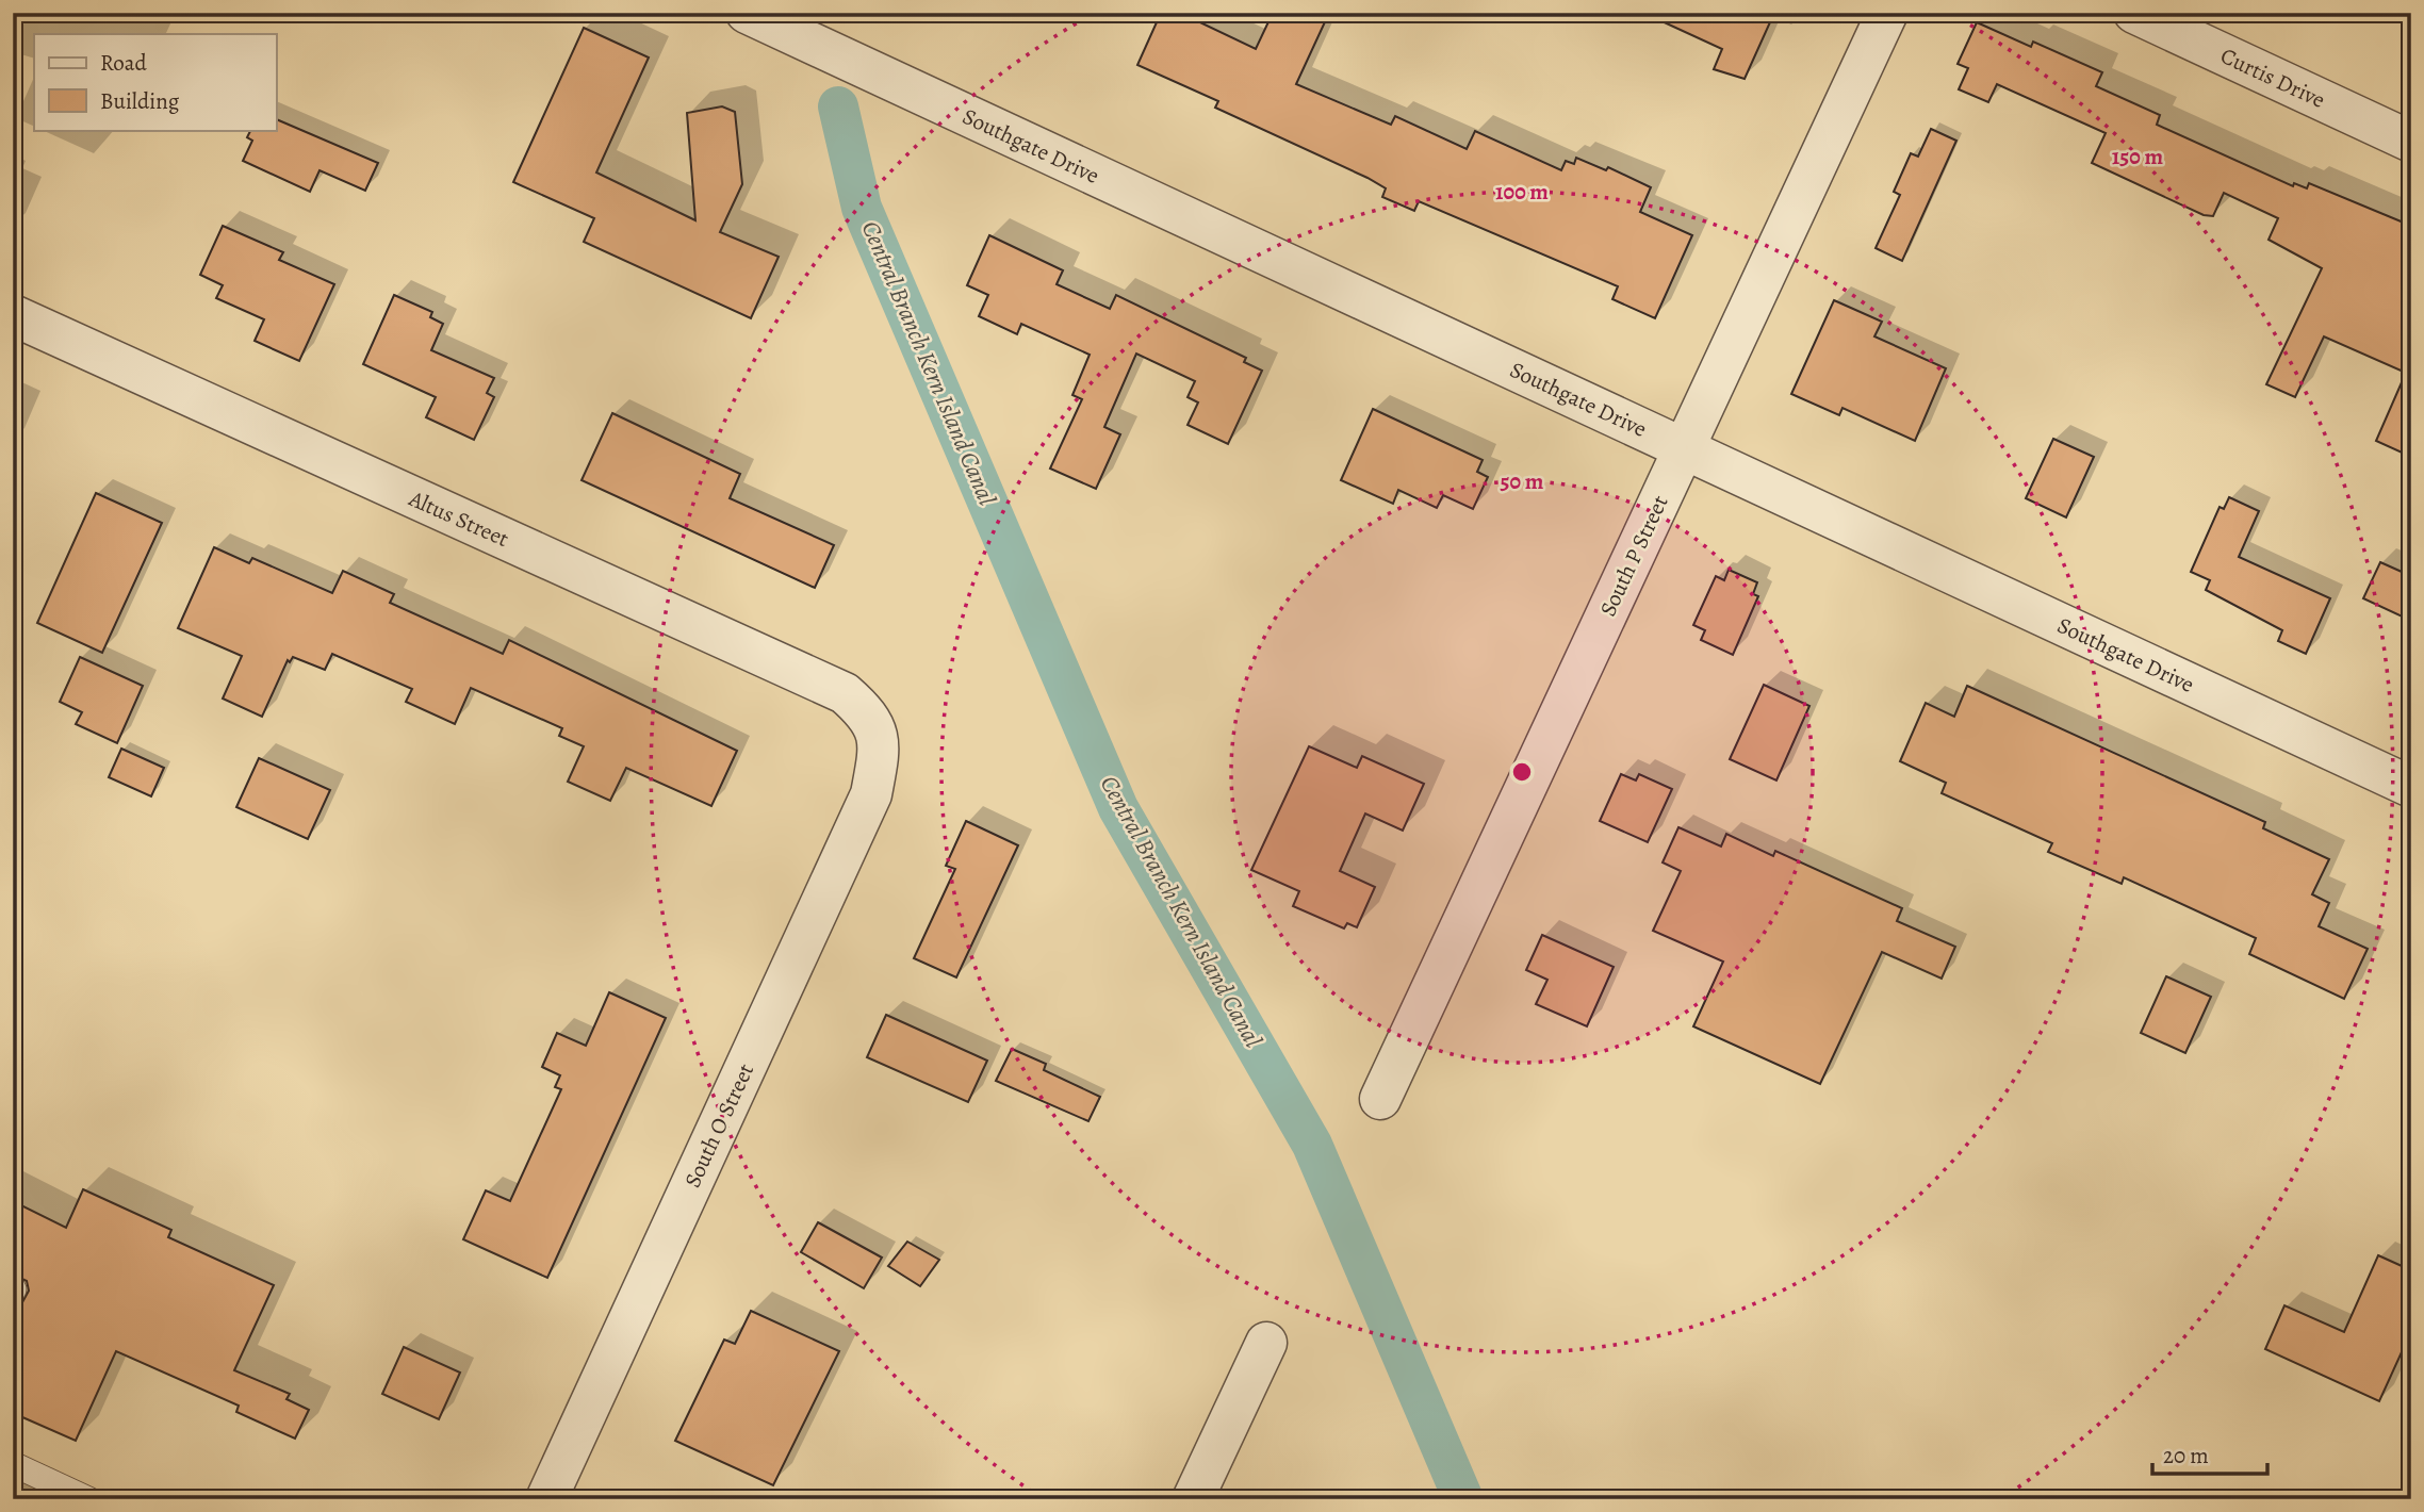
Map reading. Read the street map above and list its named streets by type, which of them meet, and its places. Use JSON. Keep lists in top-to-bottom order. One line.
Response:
{"streets":{"street":["Curtis Drive","Southgate Drive","Altus Street","South P Street","South O Street"]},"crossings":[["Southgate Drive","South P Street"],["Altus Street","South O Street"]],"water":["Central Branch Kern Island Canal"],"legend":["Road","Building"],"scale_bar":"20 m","rings":["150 m","100 m","50 m"]}
